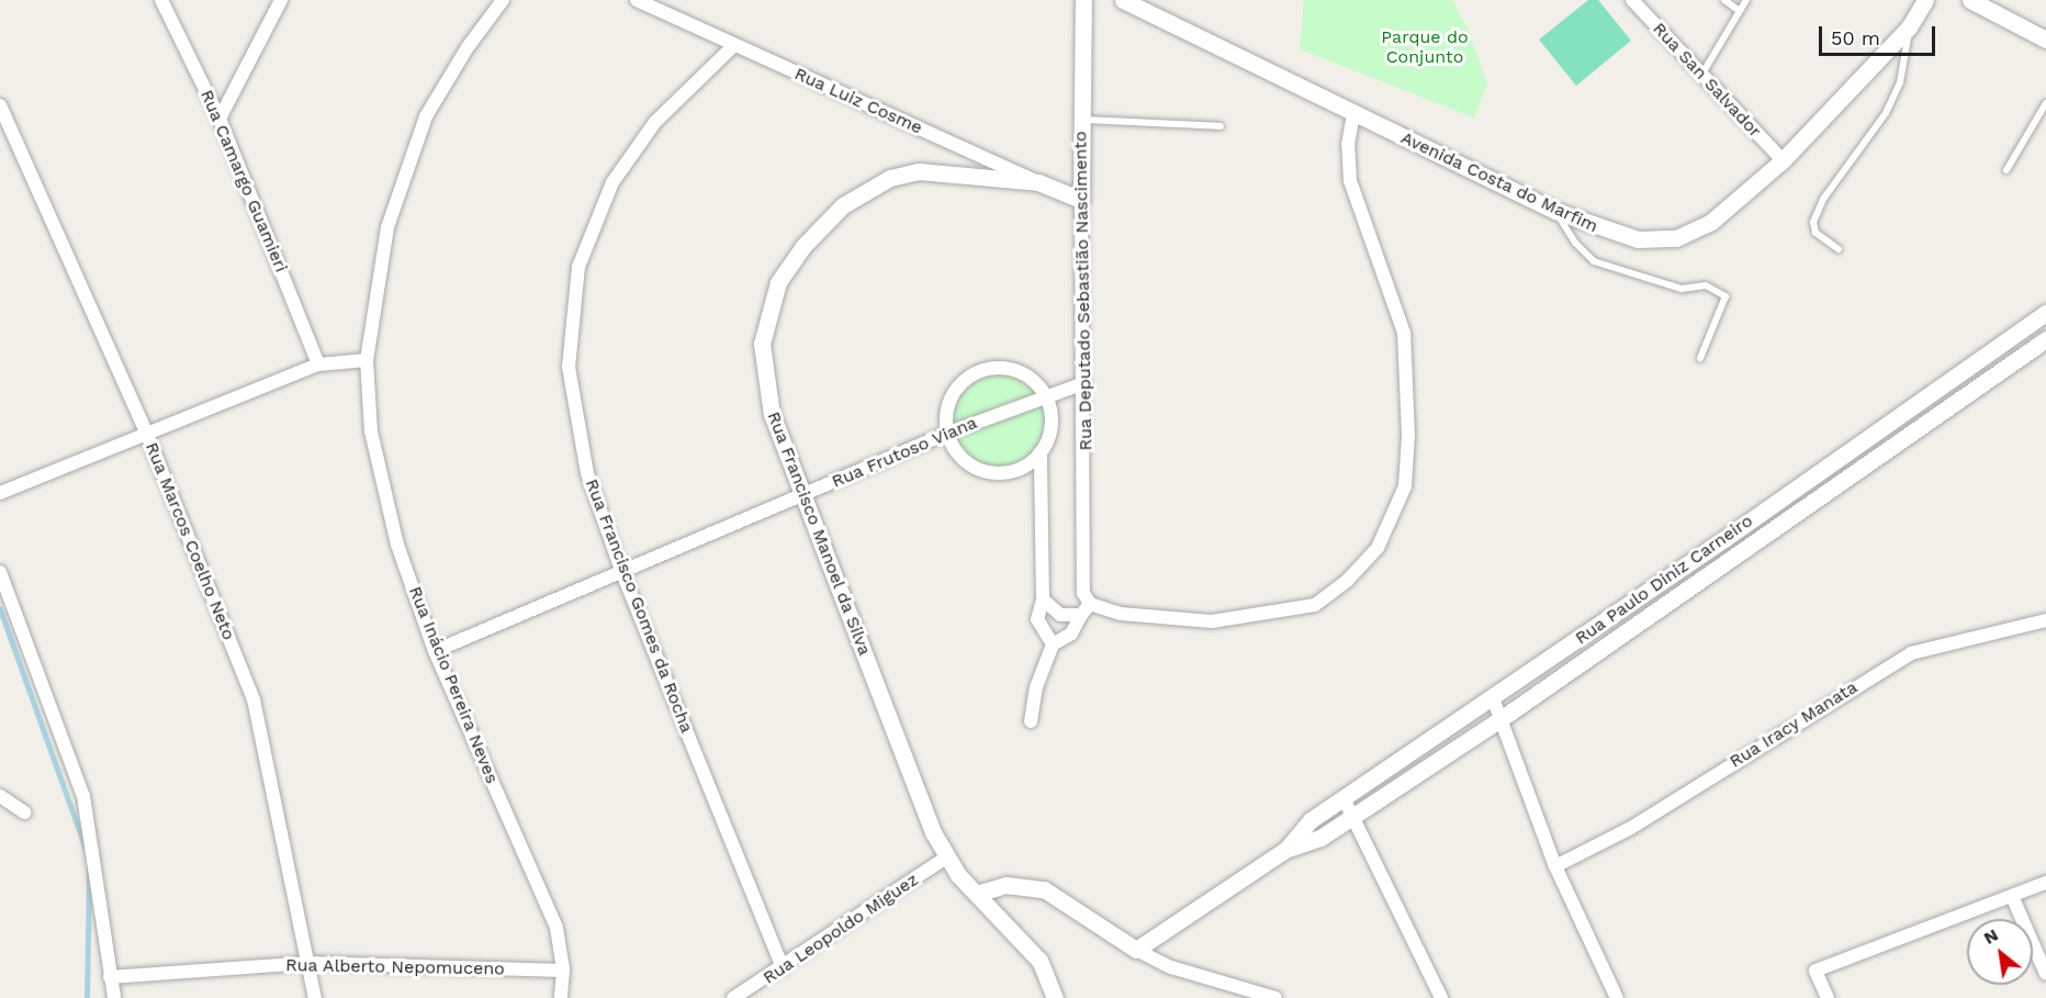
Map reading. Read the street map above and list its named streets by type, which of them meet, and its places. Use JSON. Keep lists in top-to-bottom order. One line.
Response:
{"streets":{"street":["Rua San Salvador","Rua Luiz Cosme","Rua Camargo Guamieri","Avenida Costa do Marfim","Rua Deputado Sebastião Nascimento","Rua Frutoso Viana","Rua Francisco Manoel da Silva","Rua Marcos Coelho Neto","Rua Paulo Diniz Carneiro","Rua Francisco Gomes da Rocha","Rua Inácio Pereira Neves","Rua Iracy Manata","Rua Leopoldo Miguez","Rua Alberto Nepomuceno"]},"crossings":[["Rua San Salvador","Avenida Costa do Marfim"],["Rua Luiz Cosme","Rua Deputado Sebastião Nascimento"],["Rua Luiz Cosme","Rua Francisco Manoel da Silva"],["Rua Luiz Cosme","Rua Francisco Gomes da Rocha"],["Rua Deputado Sebastião Nascimento","Rua Frutoso Viana"],["Rua Frutoso Viana","Rua Francisco Manoel da Silva"],["Rua Frutoso Viana","Rua Francisco Gomes da Rocha"],["Rua Frutoso Viana","Rua Inácio Pereira Neves"],["Rua Francisco Manoel da Silva","Rua Leopoldo Miguez"],["Rua Marcos Coelho Neto","Rua Alberto Nepomuceno"],["Rua Francisco Gomes da Rocha","Rua Leopoldo Miguez"],["Rua Inácio Pereira Neves","Rua Alberto Nepomuceno"]],"parks":["Parque do Conjunto"],"scale_bar":"50 m","north":"top left"}
